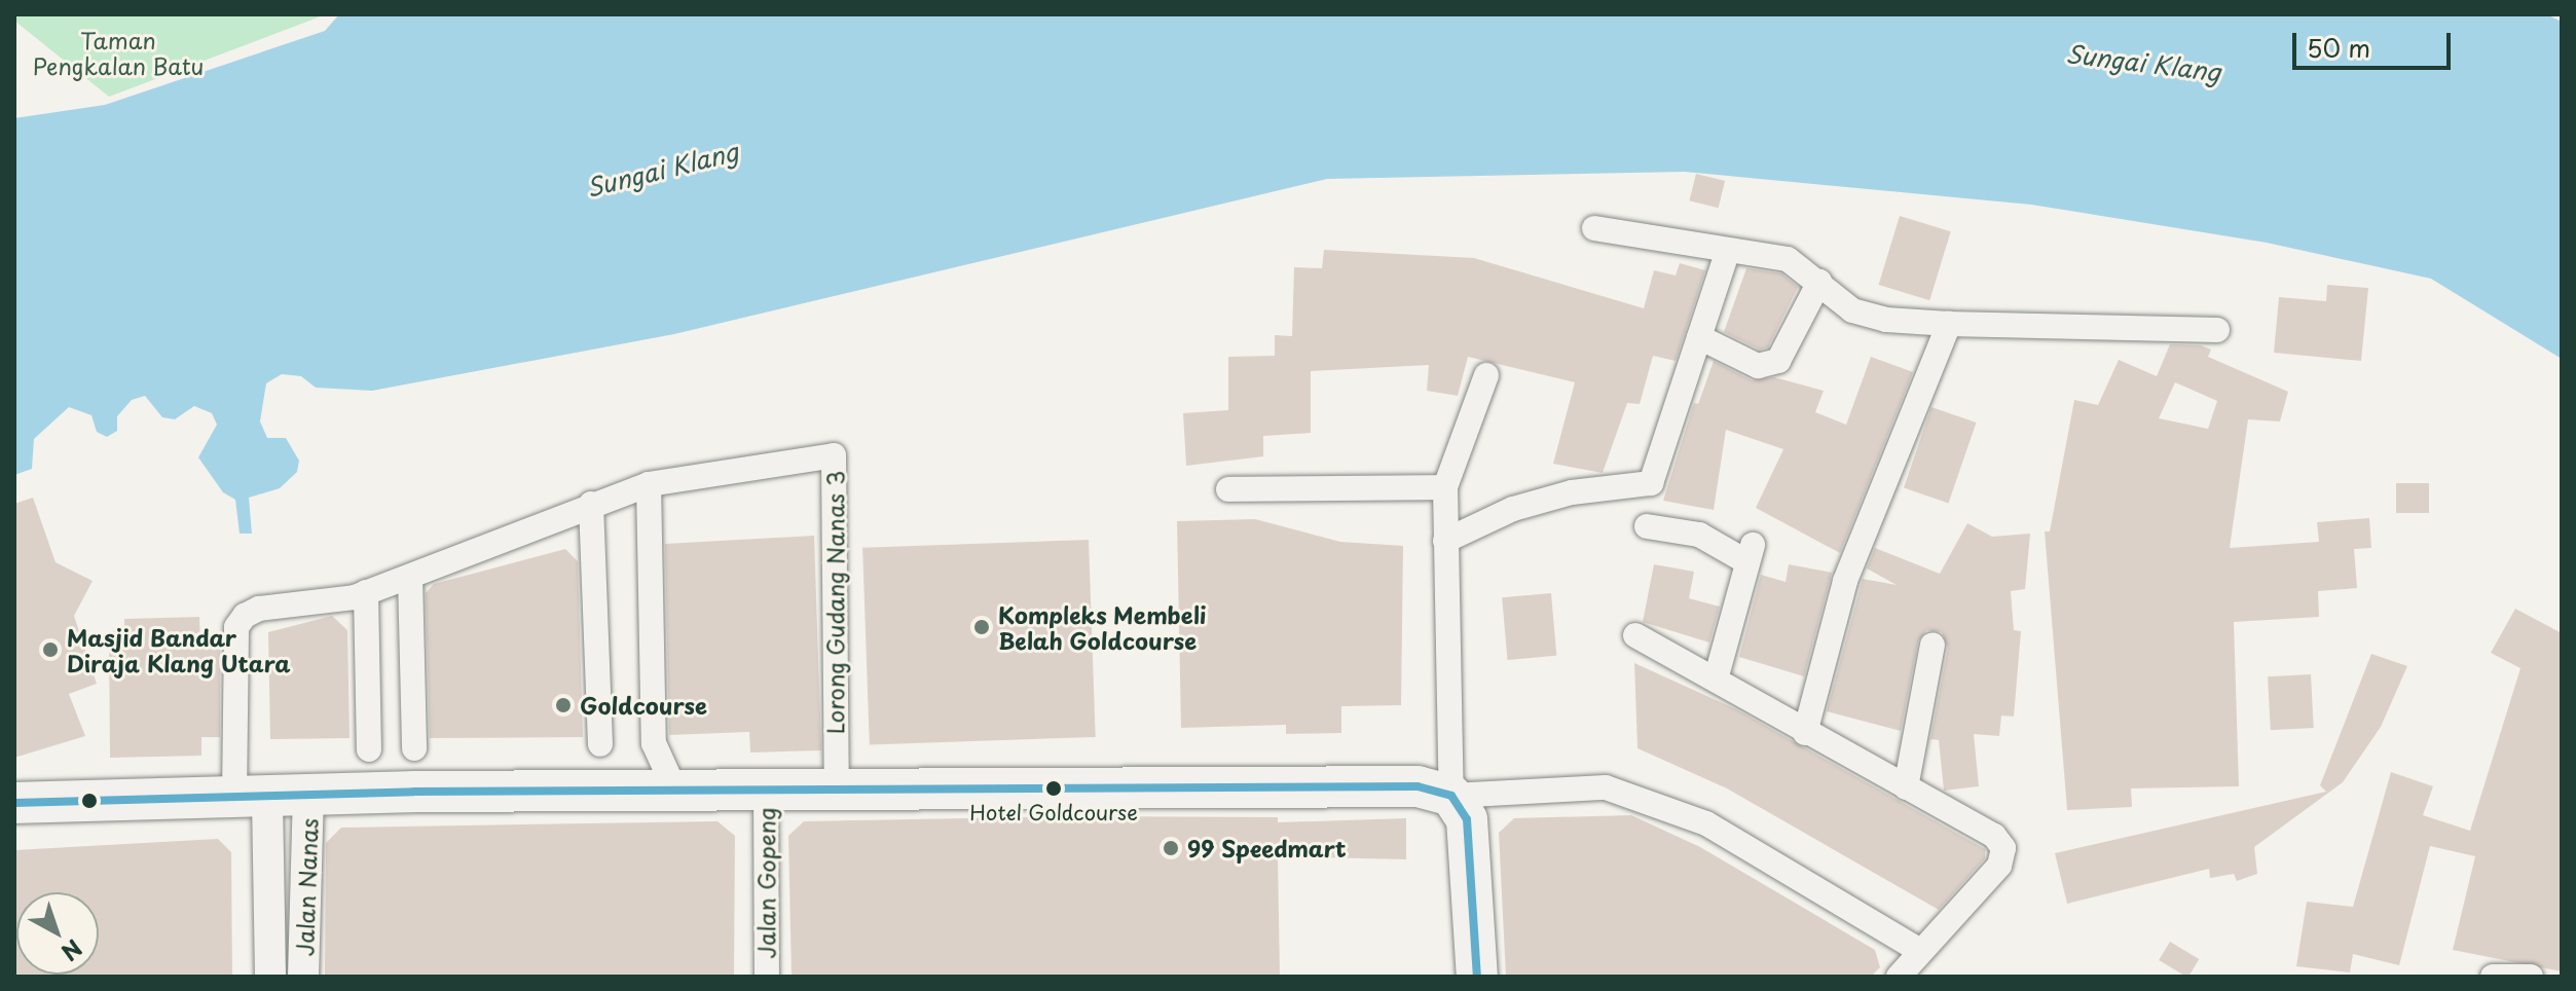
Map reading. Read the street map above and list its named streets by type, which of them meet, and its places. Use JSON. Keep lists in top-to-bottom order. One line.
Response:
{"streets":{"street":["Lorong Gudang Nanas 3","Jalan Gopeng","Jalan Nanas"]},"water":["Sungai Klang"],"parks":["Taman Pengkalan Batu"],"places":["Kompleks Membeli Belah Goldcourse","Masjid Bandar Diraja Klang Utara","Goldcourse","Hotel Goldcourse","99 Speedmart"],"scale_bar":"50 m","north":"bottom right"}
